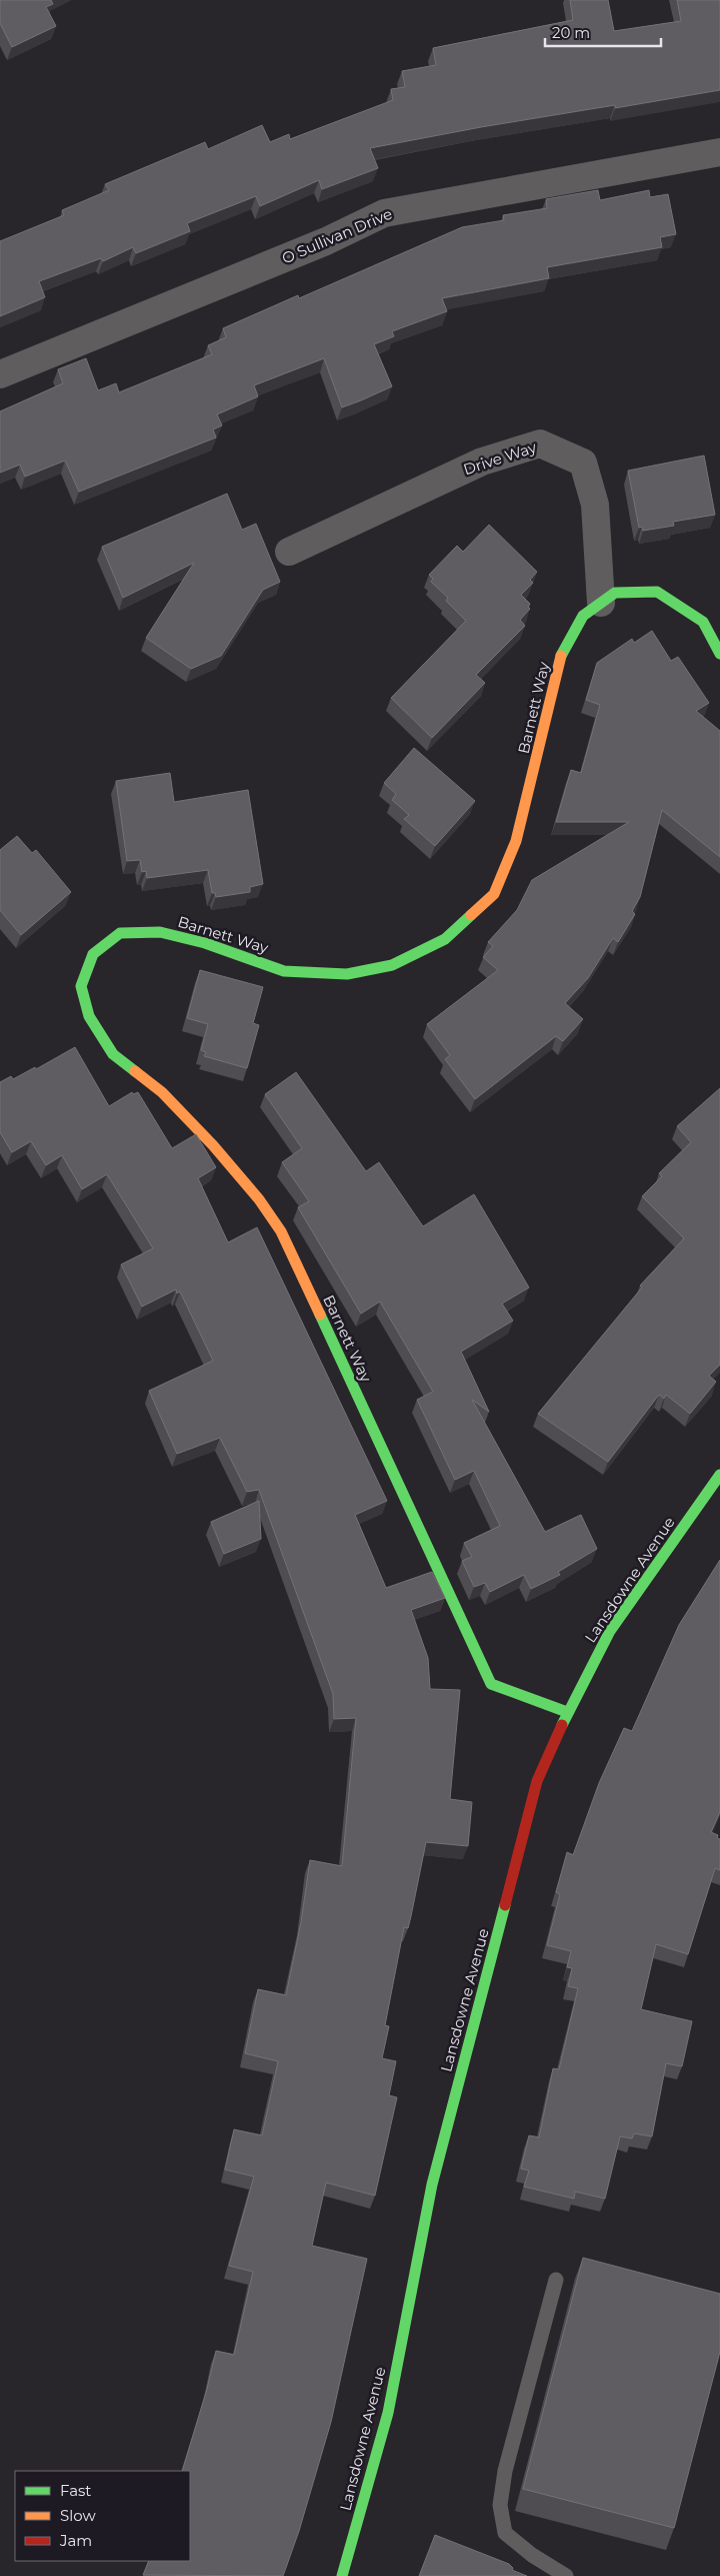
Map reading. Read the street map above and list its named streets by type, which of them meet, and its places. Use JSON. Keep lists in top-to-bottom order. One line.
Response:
{"streets":{"street":["O Sullivan Drive","Drive Way","Barnett Way","Lansdowne Avenue"]},"crossings":[["Drive Way","Barnett Way"],["Barnett Way","Lansdowne Avenue"]],"legend":["Fast","Slow","Jam"],"scale_bar":"20 m"}
